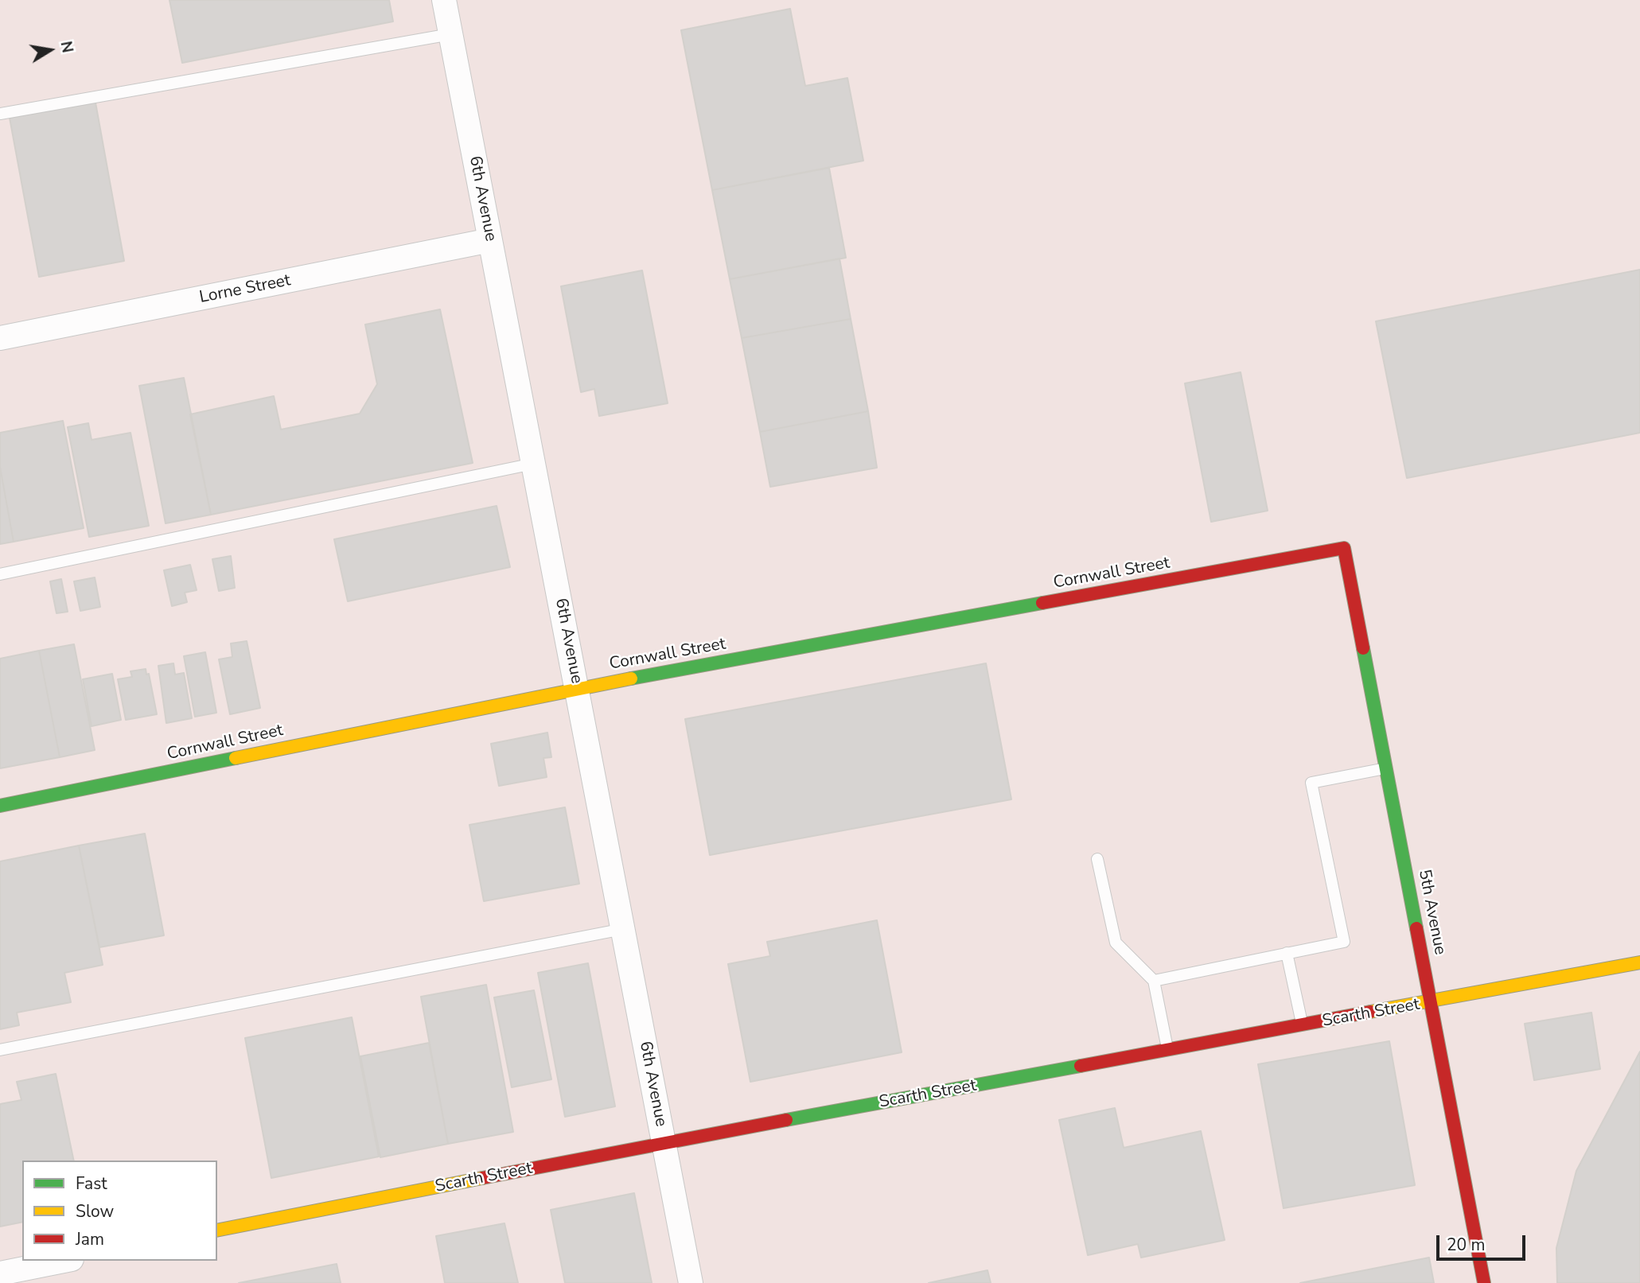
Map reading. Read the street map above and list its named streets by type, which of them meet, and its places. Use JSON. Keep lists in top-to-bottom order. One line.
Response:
{"streets":{"street":["6th Avenue","Lorne Street","Cornwall Street","5th Avenue","Scarth Street"]},"crossings":[["6th Avenue","Lorne Street"],["6th Avenue","Cornwall Street"],["6th Avenue","Scarth Street"],["Cornwall Street","5th Avenue"],["5th Avenue","Scarth Street"]],"legend":["Fast","Slow","Jam"],"scale_bar":"20 m","north":"right"}
